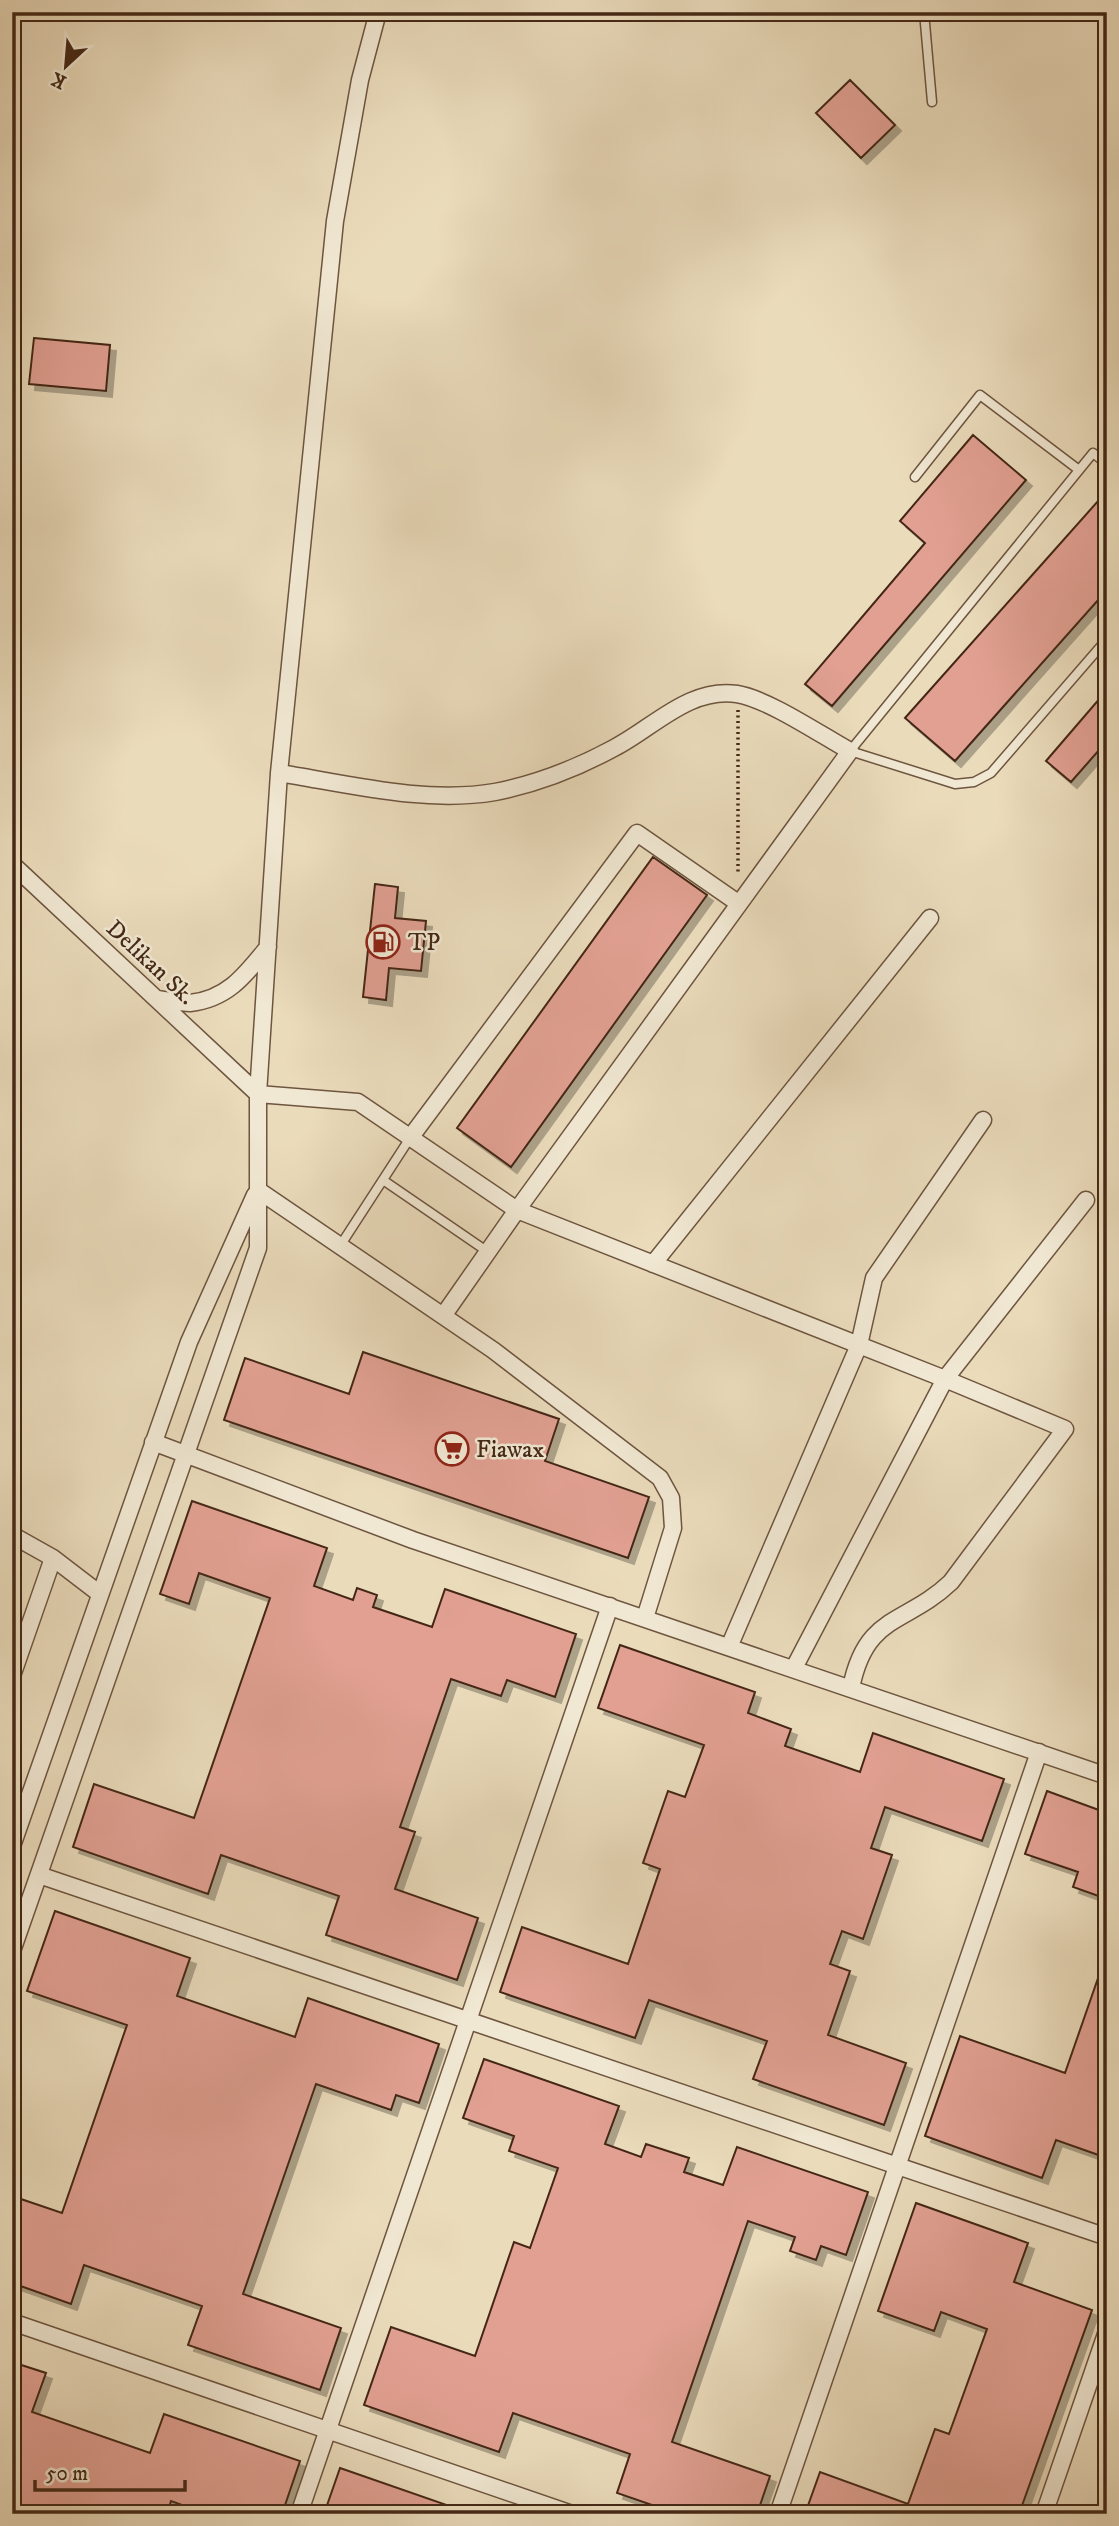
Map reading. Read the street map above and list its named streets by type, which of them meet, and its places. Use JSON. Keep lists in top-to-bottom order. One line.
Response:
{"streets":{"street":["Delikan Sk."]},"places":{"fuel station":["TP"],"supermarket":["Fiawax"]},"scale_bar":"50 m","north":"bottom left"}
